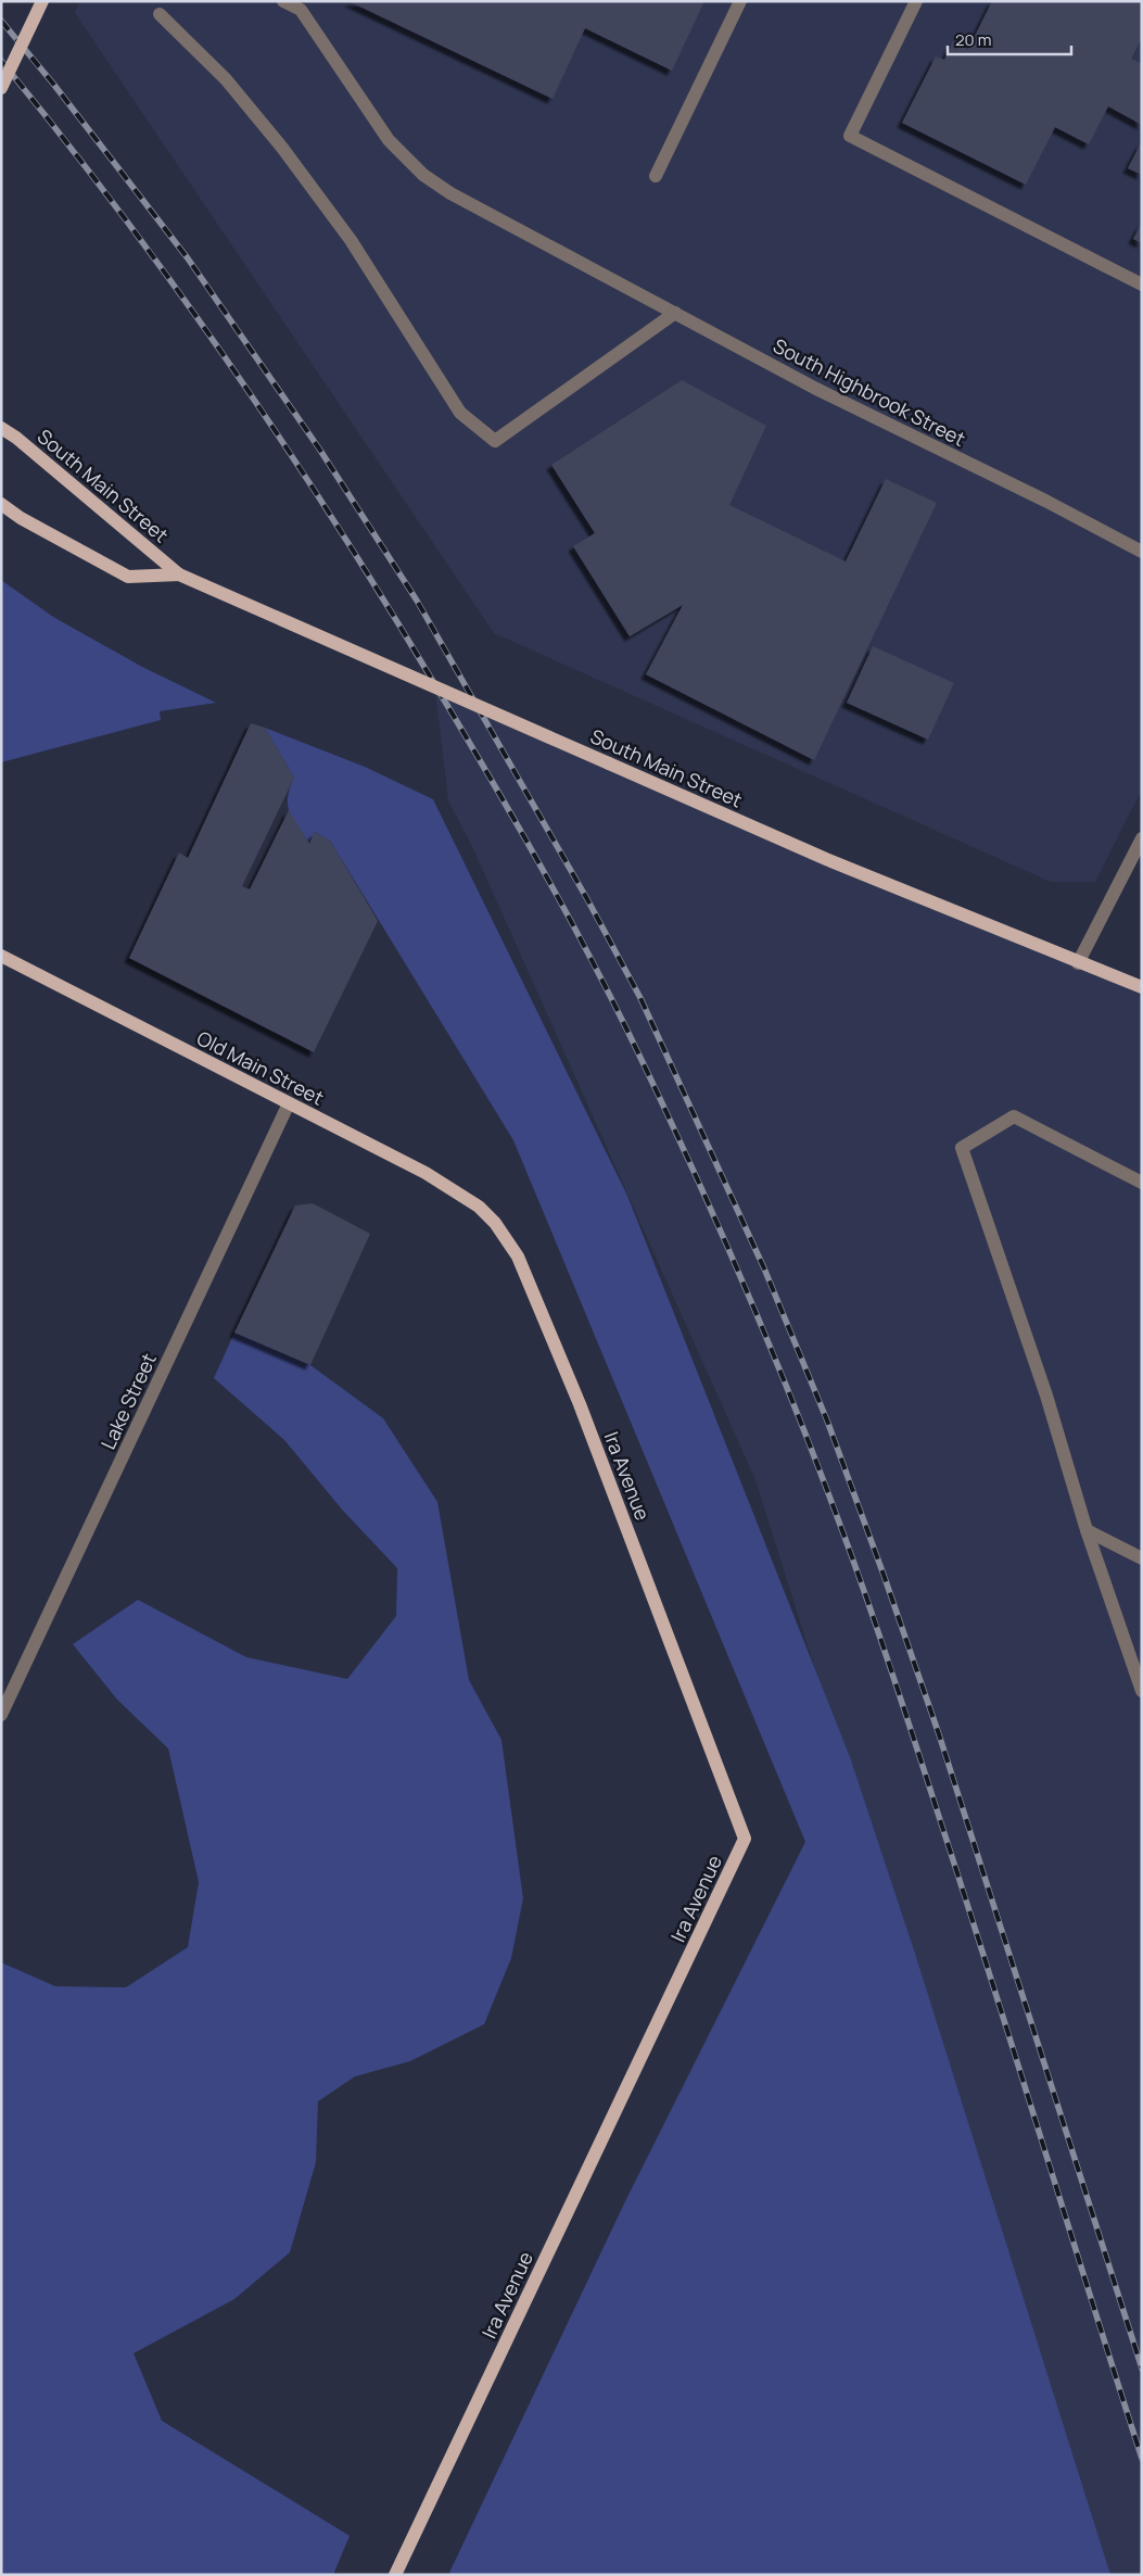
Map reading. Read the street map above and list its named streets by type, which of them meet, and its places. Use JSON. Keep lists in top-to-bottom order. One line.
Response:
{"streets":{"main road":["South Main Street","Old Main Street","Ira Avenue"],"street":["South Highbrook Street","Lake Street"]},"crossings":[["Old Main Street","Lake Street"],["Old Main Street","Ira Avenue"]],"scale_bar":"20 m"}
